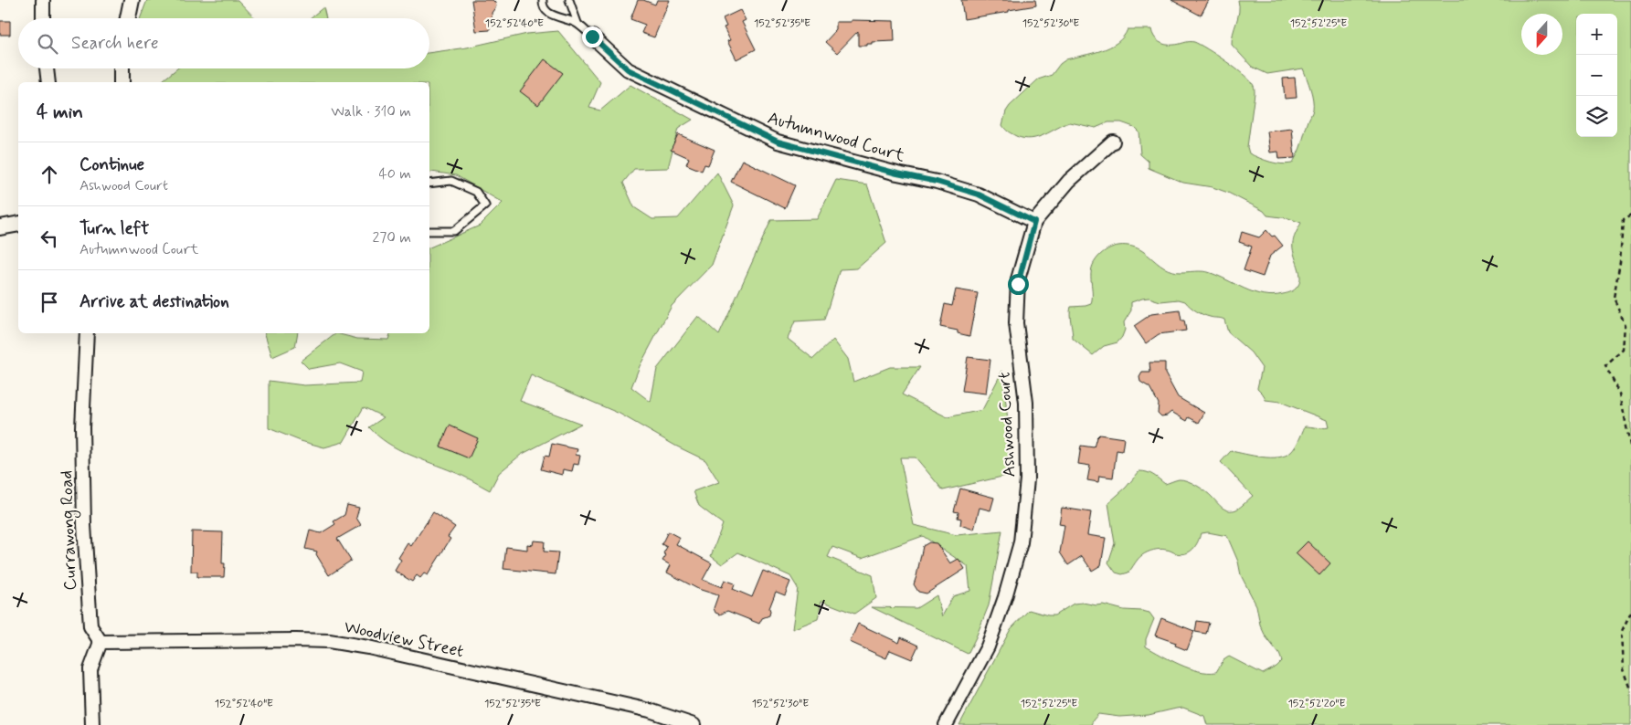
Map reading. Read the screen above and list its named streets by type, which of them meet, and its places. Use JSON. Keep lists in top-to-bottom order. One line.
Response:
{"streets":{"street":["Autumnwood Court","Ashwood Court","Currawong Road","Woodview Street"]},"crossings":[["Autumnwood Court","Ashwood Court"],["Currawong Road","Woodview Street"]],"north":"bottom","page":{"map_buttons":["+","−"],"search":"Search here","heading":["4 min","Walk · 310 m"],"list":[["Continue","Ashwood Court","40 m"],["Turn left","Autumnwood Court","270 m"],"Arrive at destination"]},"coordinates":["152°52'40\"E","152°52'35\"E","152°52'30\"E","152°52'25\"E","152°52'20\"E"]}
